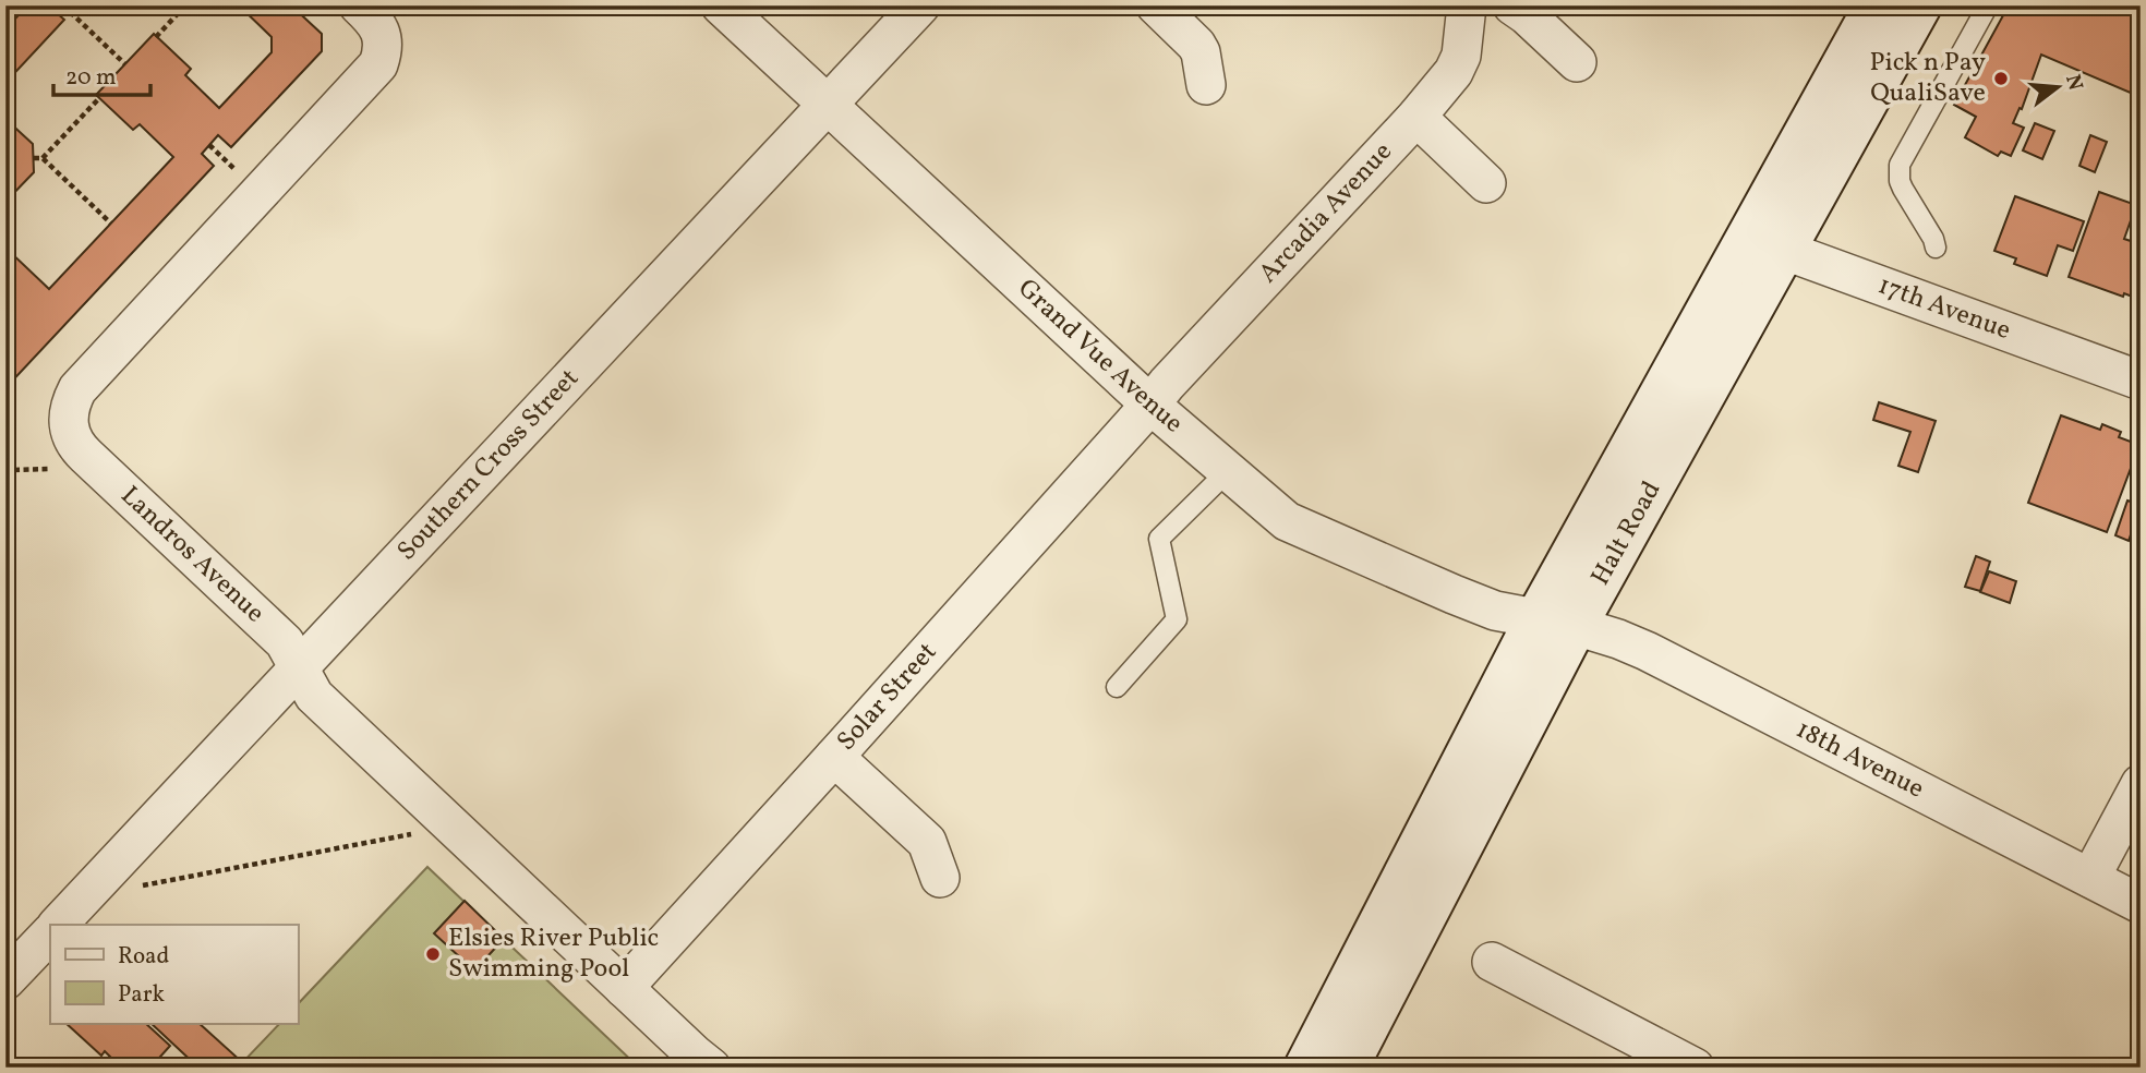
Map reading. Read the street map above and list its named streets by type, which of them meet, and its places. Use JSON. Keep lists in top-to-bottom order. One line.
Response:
{"streets":{"street":["Arcadia Avenue","17th Avenue","Grand Vue Avenue","Southern Cross Street","Halt Road","Landros Avenue","Solar Street","18th Avenue"]},"crossings":[["Arcadia Avenue","Grand Vue Avenue"],["Arcadia Avenue","Solar Street"],["17th Avenue","Halt Road"],["Grand Vue Avenue","Southern Cross Street"],["Grand Vue Avenue","Halt Road"],["Grand Vue Avenue","Solar Street"],["Grand Vue Avenue","18th Avenue"],["Southern Cross Street","Landros Avenue"],["Halt Road","18th Avenue"],["Landros Avenue","Solar Street"]],"places":["Pick n Pay QualiSave","Elsies River Public Swimming Pool"],"legend":["Road","Park"],"scale_bar":"20 m","north":"right"}
